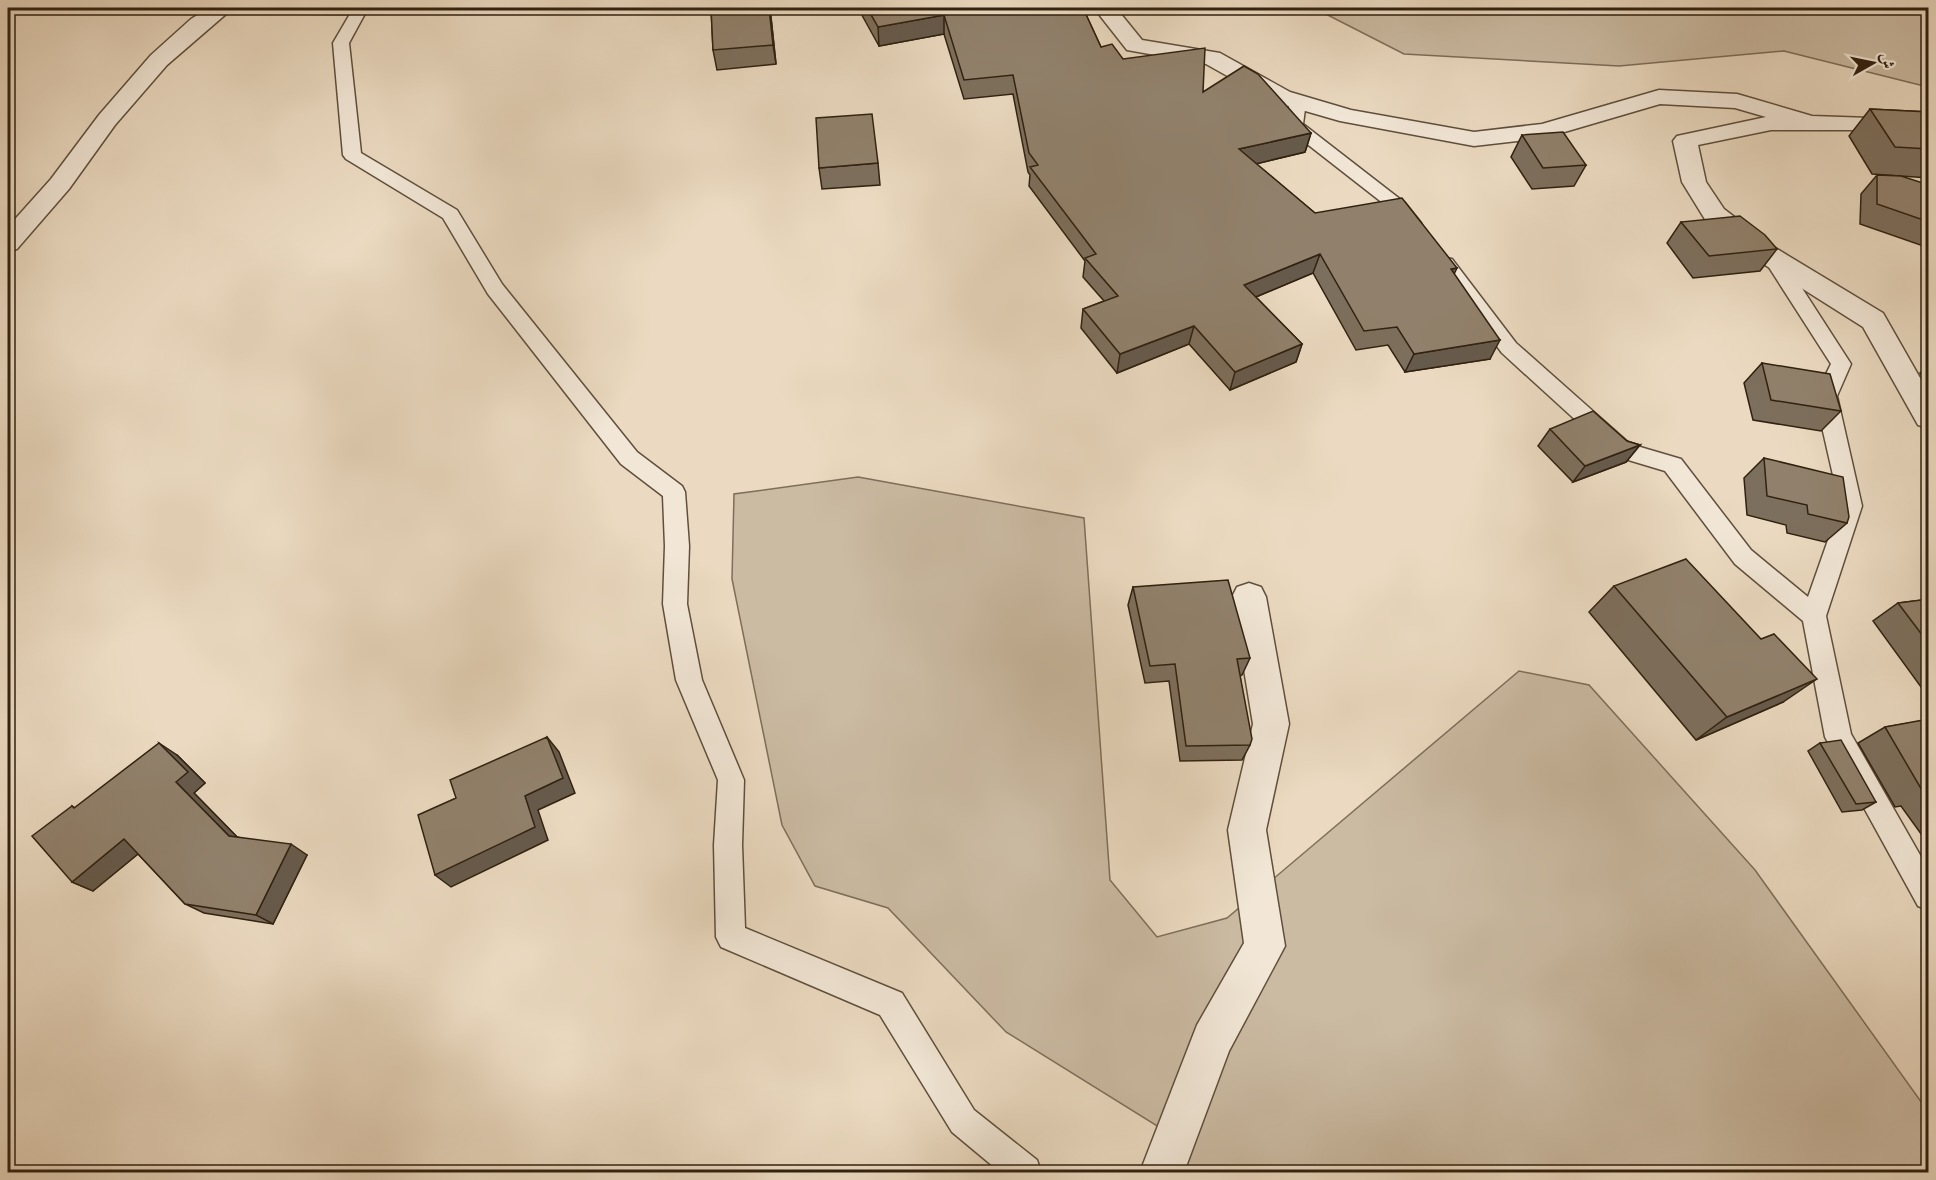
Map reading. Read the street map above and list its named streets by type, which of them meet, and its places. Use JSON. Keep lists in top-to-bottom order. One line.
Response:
{"north":"right"}
